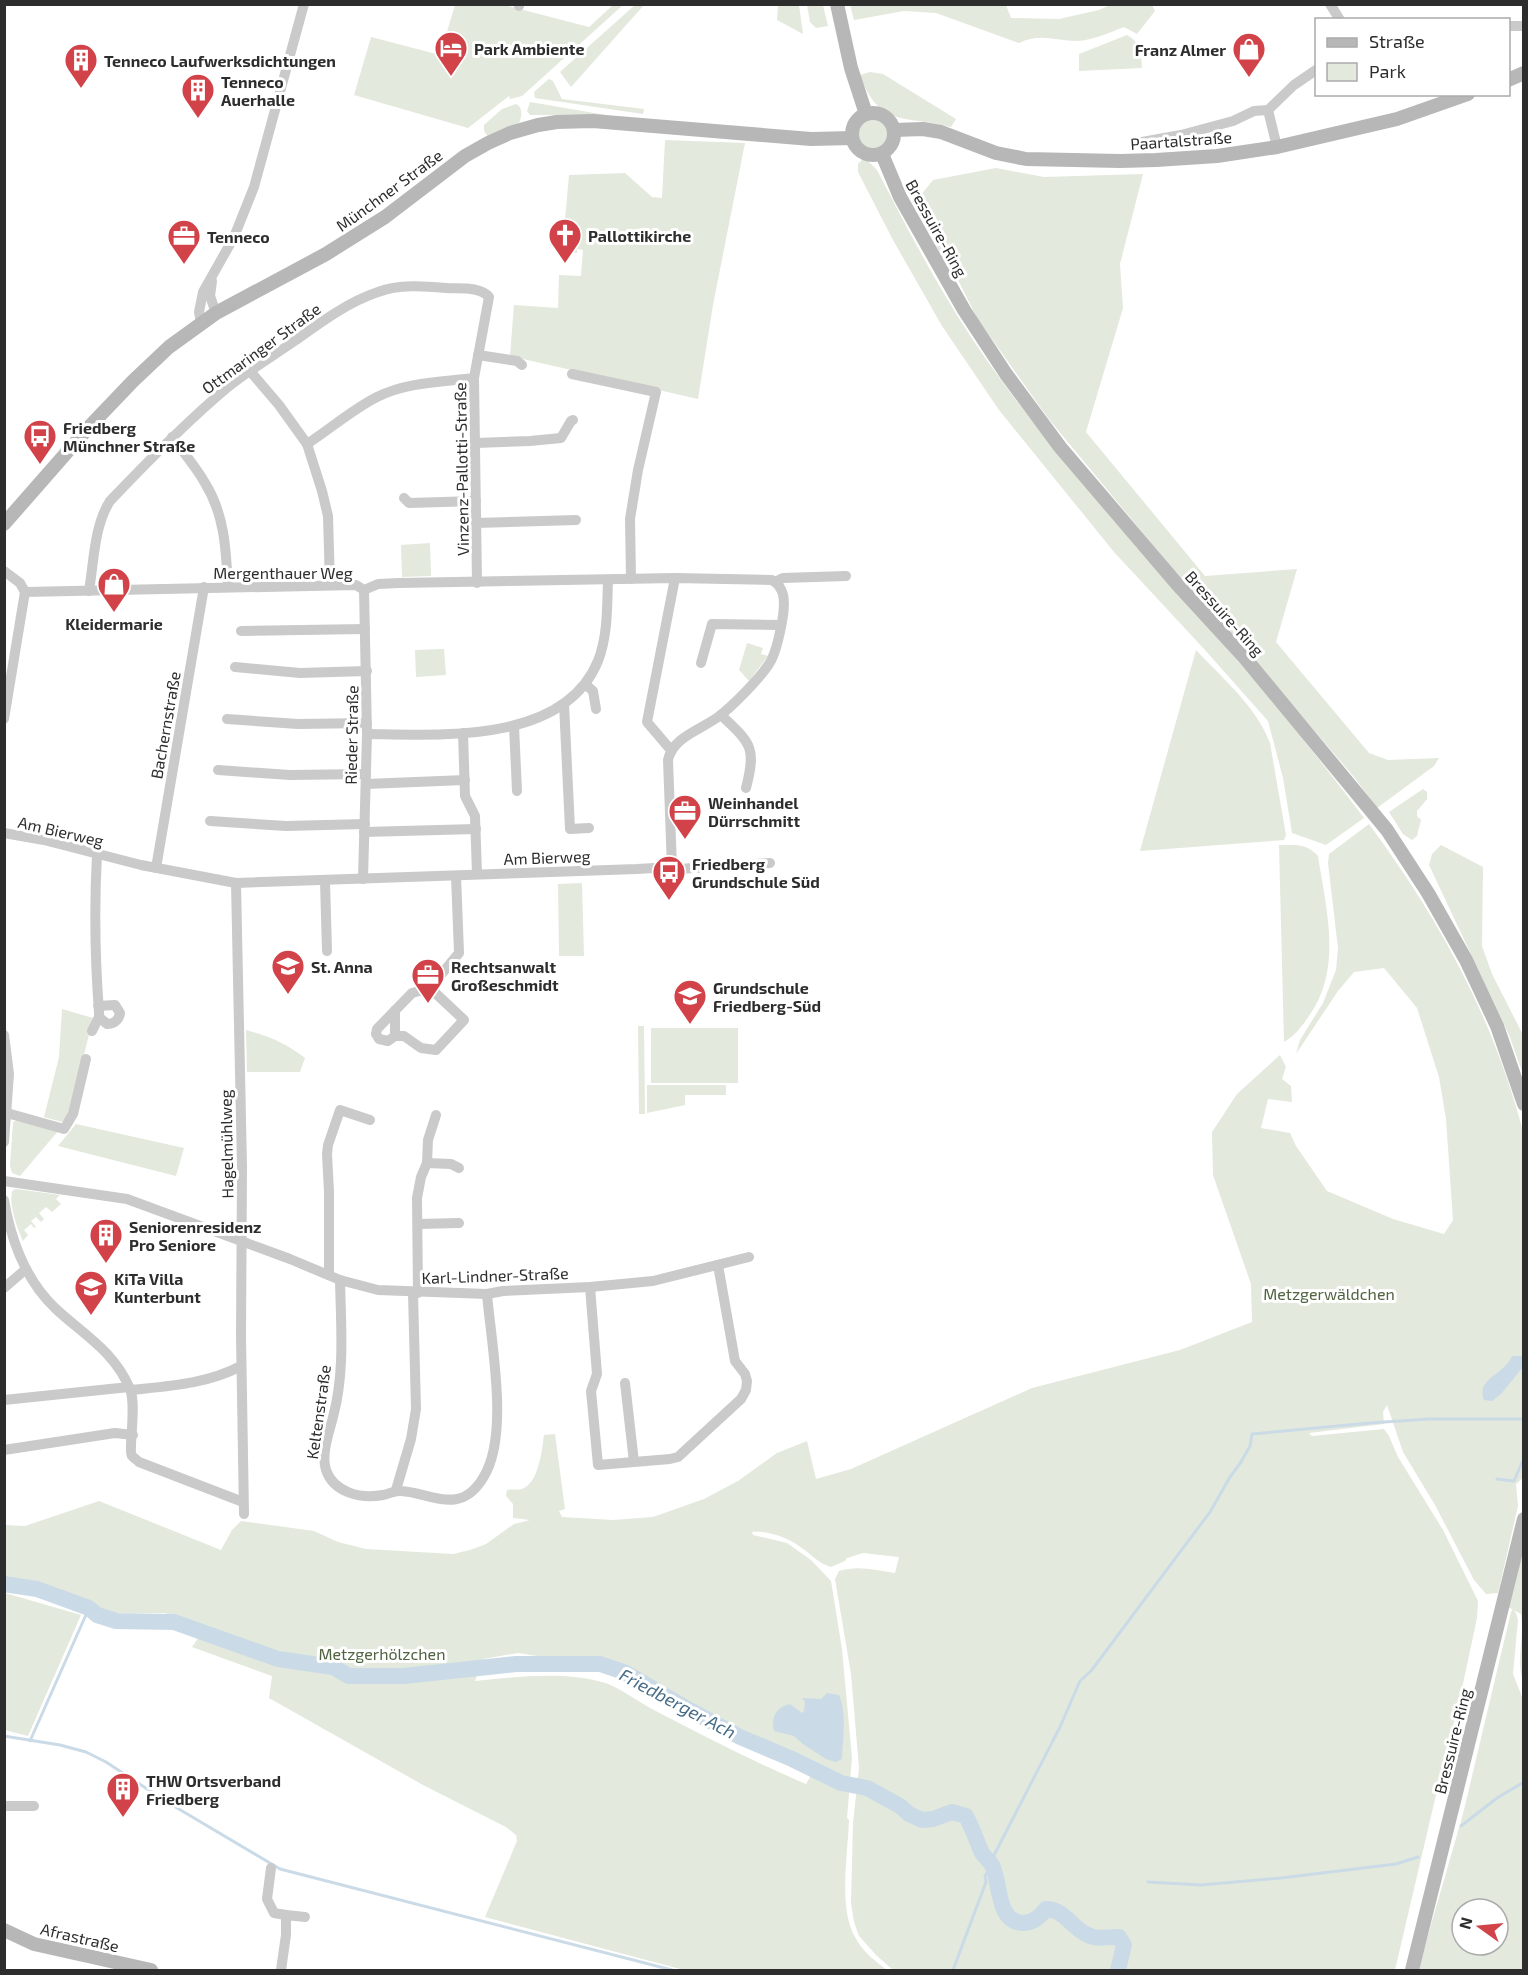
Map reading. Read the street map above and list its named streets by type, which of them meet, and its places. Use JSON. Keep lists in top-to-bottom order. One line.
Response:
{"streets":{"main road":["Paartalstraße","Münchner Straße","Bressuire-Ring","Afrastraße"],"street":["Ottmaringer Straße","Vinzenz-Pallotti-Straße","Mergenthauer Weg","Bachernstraße","Rieder Straße","Am Bierweg","Hagelmühlweg","Karl-Lindner-Straße","Keltenstraße"]},"crossings":[["Paartalstraße","Münchner Straße"],["Paartalstraße","Bressuire-Ring"],["Münchner Straße","Bressuire-Ring"],["Ottmaringer Straße","Vinzenz-Pallotti-Straße"],["Ottmaringer Straße","Mergenthauer Weg"],["Vinzenz-Pallotti-Straße","Mergenthauer Weg"],["Mergenthauer Weg","Bachernstraße"],["Mergenthauer Weg","Rieder Straße"],["Bachernstraße","Am Bierweg"],["Rieder Straße","Am Bierweg"],["Am Bierweg","Hagelmühlweg"],["Hagelmühlweg","Karl-Lindner-Straße"],["Karl-Lindner-Straße","Keltenstraße"]],"water":["Friedberger Ach"],"parks":["Metzgerwäldchen","Metzgerhölzchen"],"places":{"hotel":["Park Ambiente"],"shop":["Franz Almer","Kleidermarie"],"building":["Tenneco Laufwerksdichtungen","Tenneco Auerhalle","Seniorenresidenz Pro Seniore","THW Ortsverband Friedberg"],"church":["Pallottikirche"],"office":["Tenneco","Weinhandel Dürrschmitt","Rechtsanwalt Großeschmidt"],"bus stop":["Friedberg Münchner Straße","Friedberg Grundschule Süd"],"school or university":["St. Anna","Grundschule Friedberg-Süd","KiTa Villa Kunterbunt"]},"legend":["Straße","Park"],"north":"left"}
